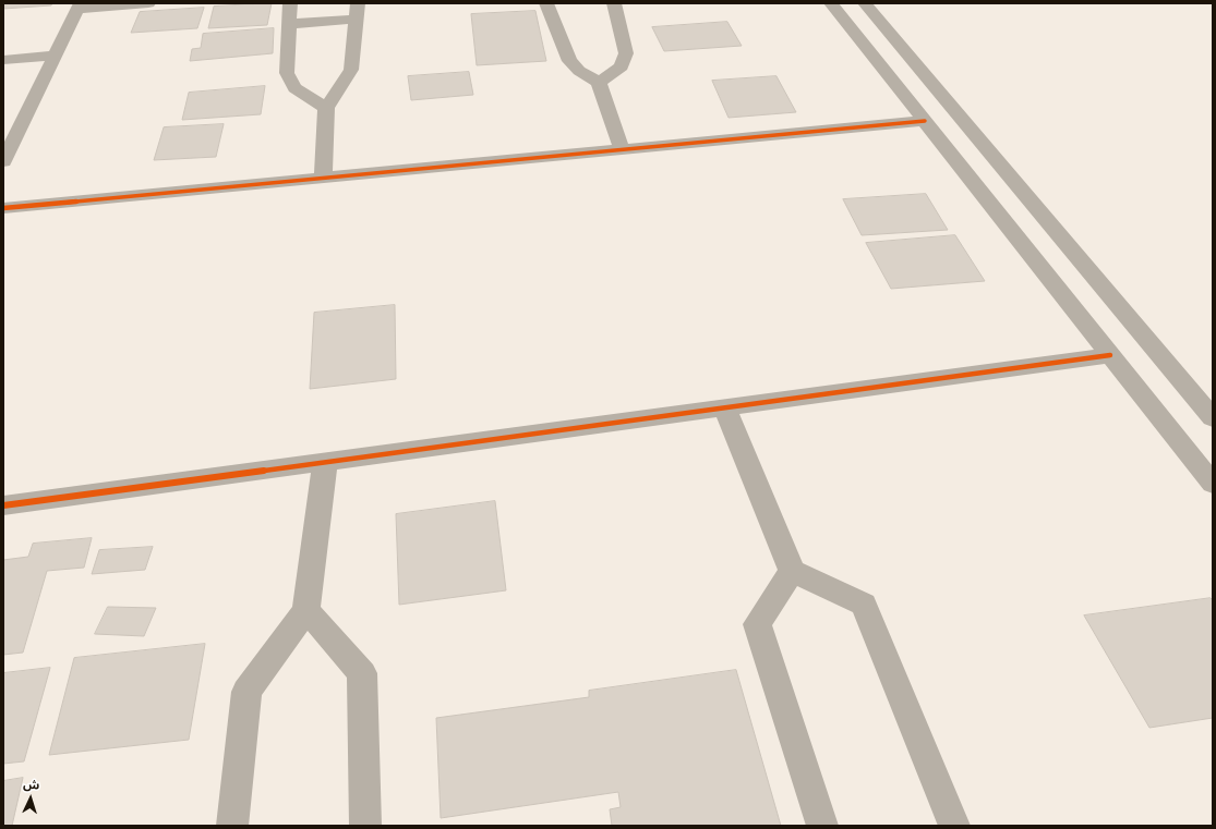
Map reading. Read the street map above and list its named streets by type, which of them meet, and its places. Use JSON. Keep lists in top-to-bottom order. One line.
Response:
{"north":"top"}
